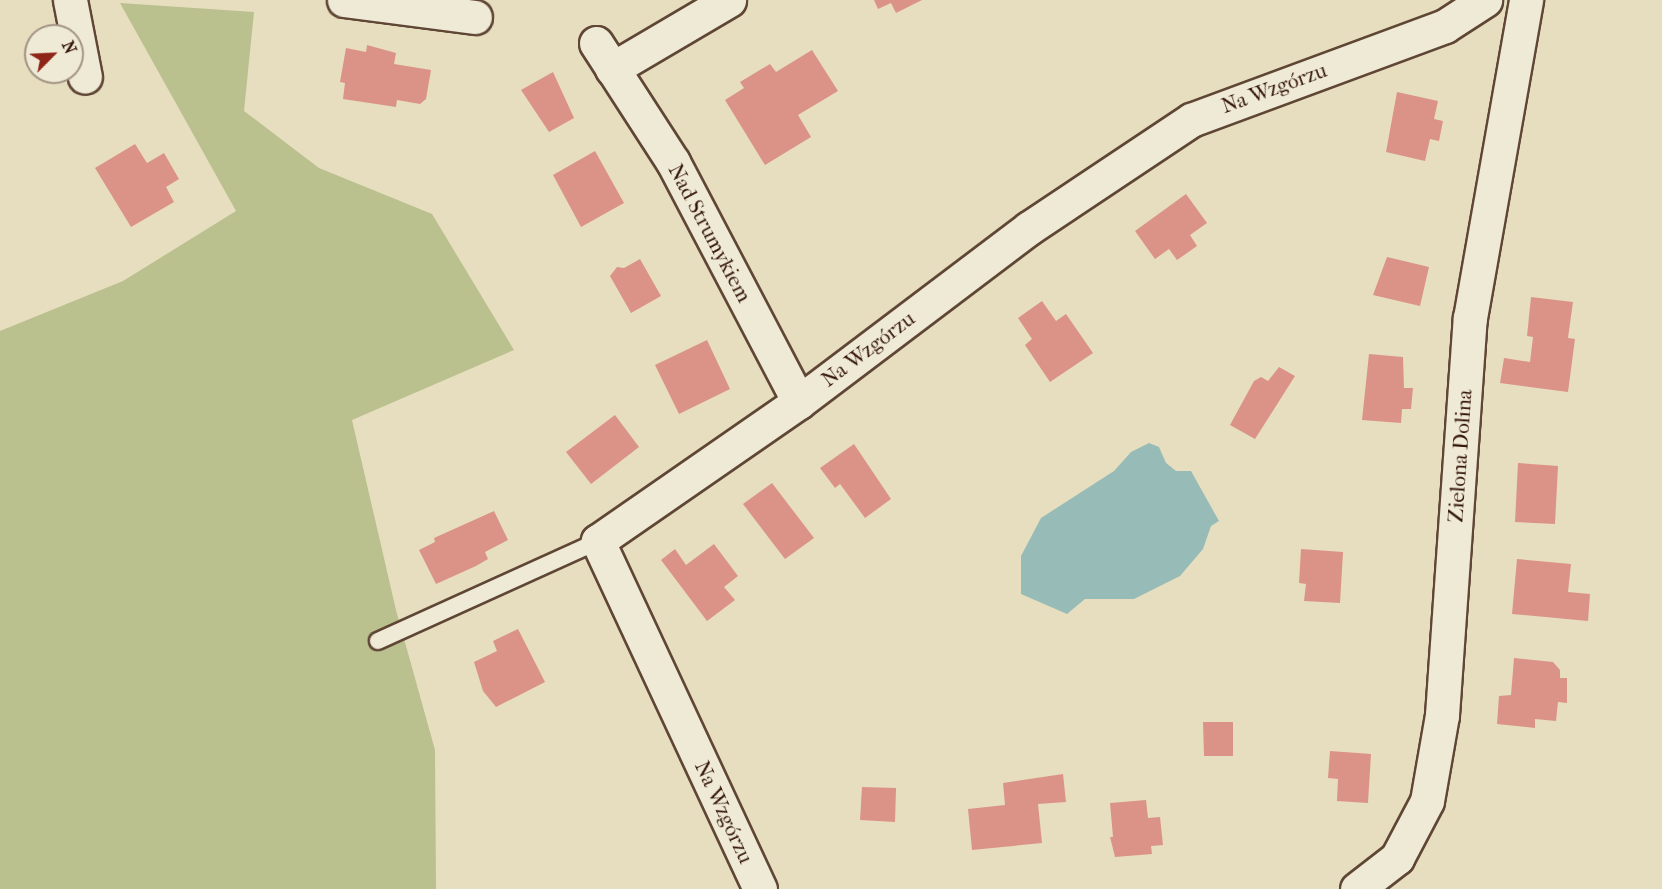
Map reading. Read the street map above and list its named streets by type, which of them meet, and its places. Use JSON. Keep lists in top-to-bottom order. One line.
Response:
{"streets":{"street":["Na Wzgórzu","Nad Strumykiem","Zielona Dolina"]},"crossings":[["Na Wzgórzu","Nad Strumykiem"]],"north":"top right"}
